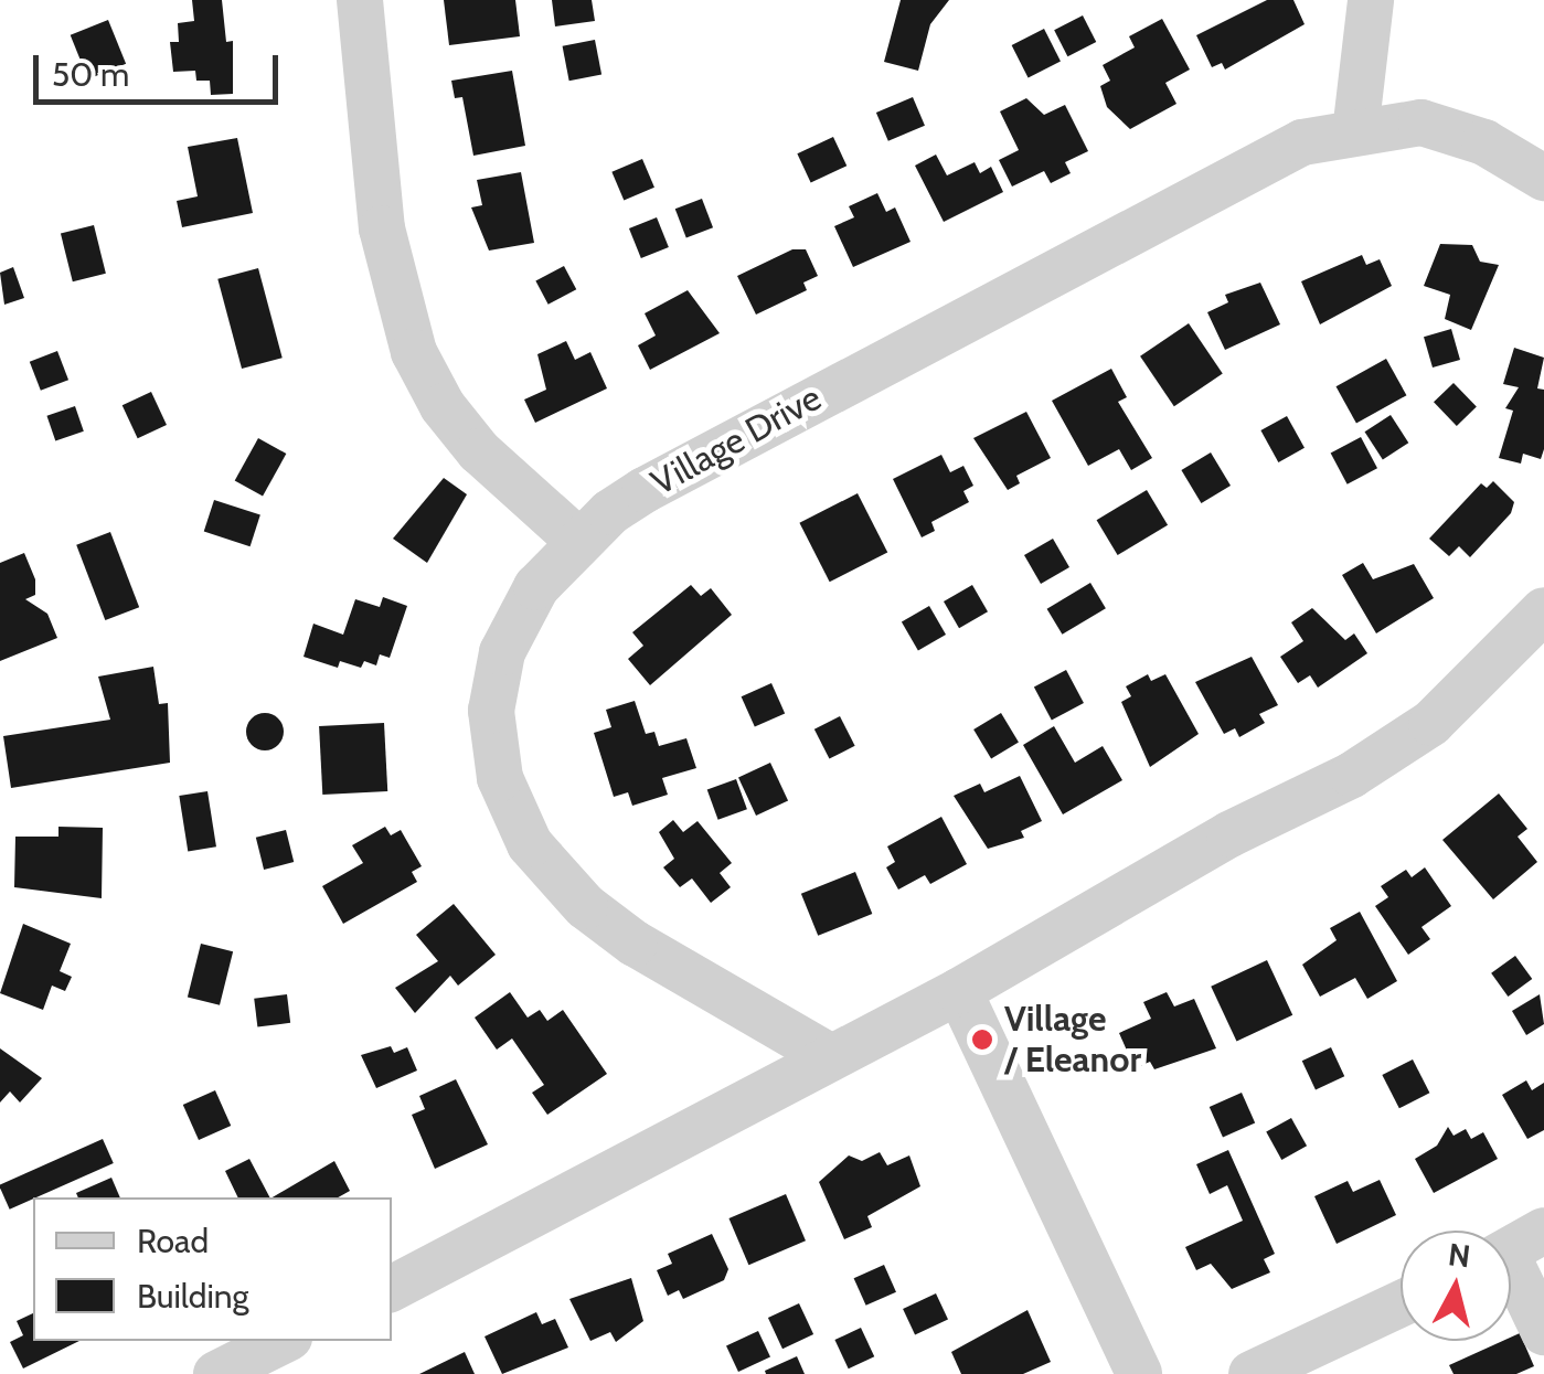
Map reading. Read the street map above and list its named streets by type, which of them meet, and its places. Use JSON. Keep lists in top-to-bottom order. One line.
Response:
{"streets":{"street":["Village Drive"]},"places":["Village / Eleanor"],"legend":["Road","Building"],"scale_bar":"50 m","north":"top"}
